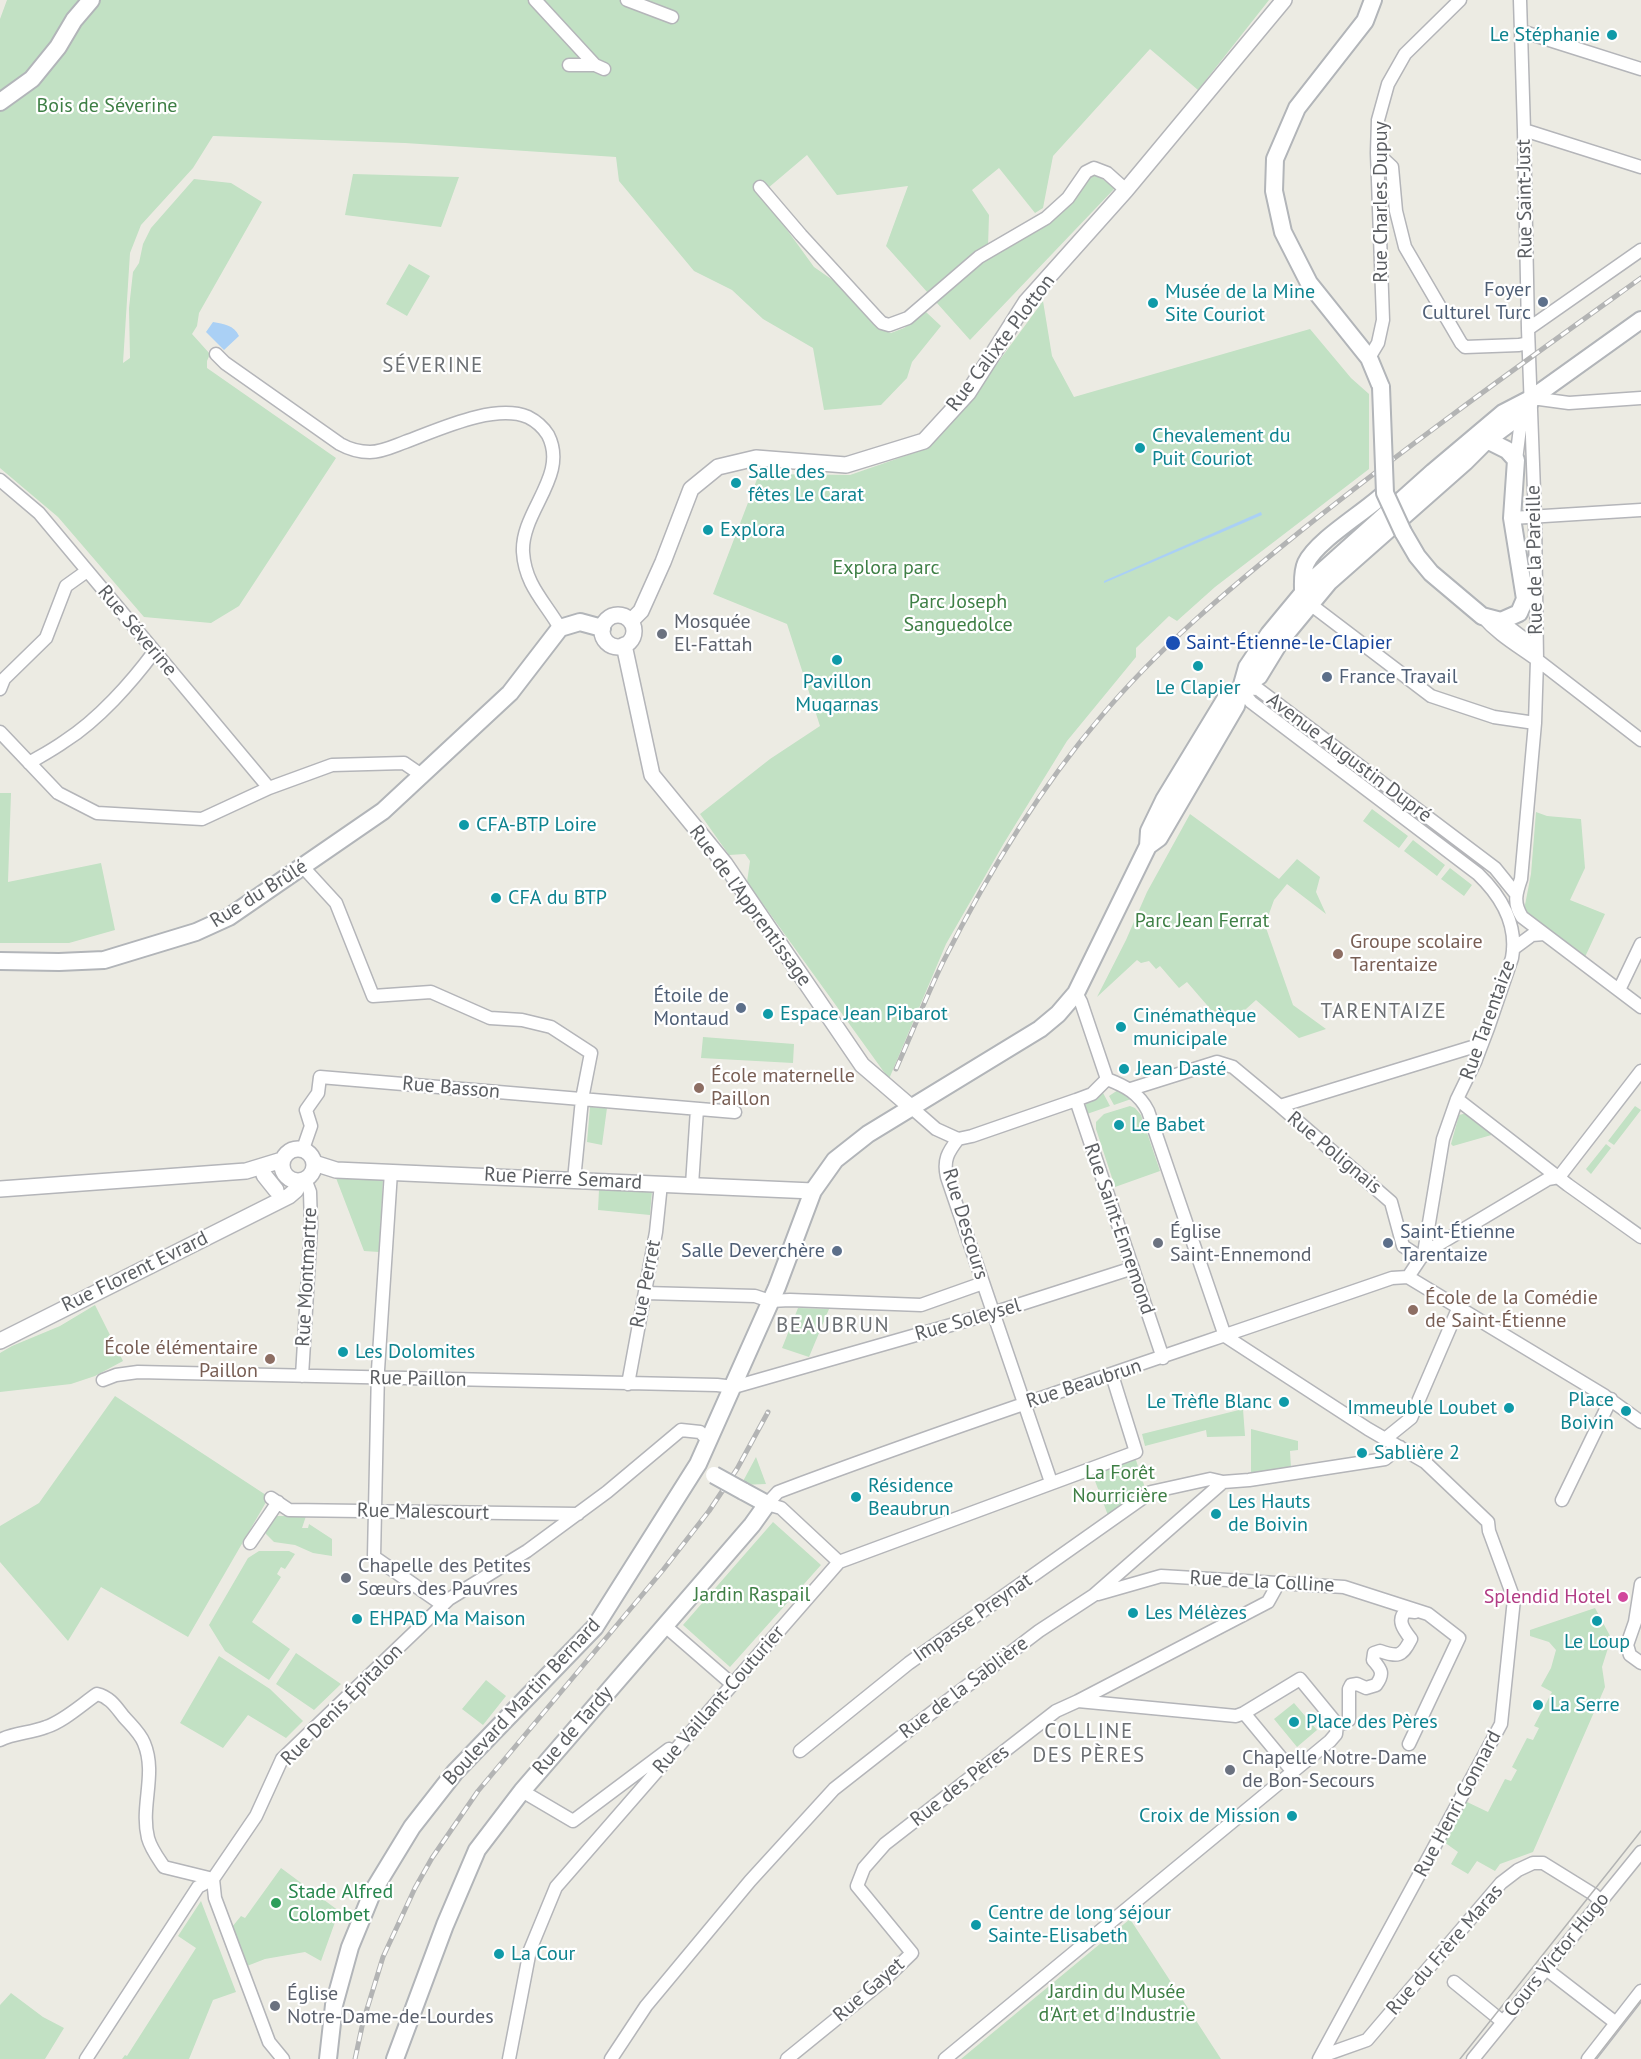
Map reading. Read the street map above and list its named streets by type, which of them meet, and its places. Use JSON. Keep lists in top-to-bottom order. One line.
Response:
{"streets":{"main road":["Rue de la Pareille","Rue du Brûlé","Boulevard Martin Bernard","Rue de Tardy"],"street":["Rue Saint-Just","Rue Charles Dupuy","Rue Calixte Plotton","Rue Séverine","Avenue Augustin Dupré","Rue de l'Apprentissage","Rue Tarentaize","Rue Basson","Rue Polignais","Rue Pierre Semard","Rue Descours","Rue Saint-Ennemond","Rue Florent Evrard","Rue Montmartre","Rue Perret","Rue Soleysel","Rue Paillon","Rue Beaubrun","Rue Malescourt","Rue de la Colline","Impasse Preynat","Rue de la Sablière","Rue Vaillant-Couturier","Rue Denis Épitalon","Rue des Pères","Rue Henri Gonnard","Rue du Frère Maras","Cours Victor Hugo","Rue Gayet"]},"crossings":[["Rue Saint-Just","Rue de la Pareille"],["Rue Calixte Plotton","Rue de l'Apprentissage"],["Avenue Augustin Dupré","Rue Tarentaize"],["Avenue Augustin Dupré","Boulevard Martin Bernard"],["Rue de l'Apprentissage","Boulevard Martin Bernard"],["Rue Tarentaize","Rue Polignais"],["Rue Tarentaize","Rue Beaubrun"],["Rue Pierre Semard","Rue Perret"],["Rue Pierre Semard","Boulevard Martin Bernard"],["Rue Descours","Rue Soleysel"],["Rue Descours","Rue Beaubrun"],["Rue Descours","Rue Vaillant-Couturier"],["Rue Saint-Ennemond","Rue Soleysel"],["Rue Saint-Ennemond","Rue Beaubrun"],["Rue Florent Evrard","Rue Montmartre"],["Rue Montmartre","Rue Paillon"],["Rue Perret","Rue Paillon"],["Rue Soleysel","Rue Paillon"],["Rue Soleysel","Boulevard Martin Bernard"],["Rue Paillon","Boulevard Martin Bernard"],["Rue Beaubrun","Rue Vaillant-Couturier"],["Rue Beaubrun","Rue de Tardy"],["Rue Beaubrun","Rue Henri Gonnard"],["Rue Malescourt","Rue Denis Épitalon"],["Rue de la Colline","Rue de la Sablière"],["Rue de la Colline","Rue des Pères"],["Impasse Preynat","Rue de la Sablière"],["Boulevard Martin Bernard","Rue Denis Épitalon"],["Rue des Pères","Rue Gayet"],["Rue Henri Gonnard","Rue du Frère Maras"],["Rue du Frère Maras","Cours Victor Hugo"]],"districts":["SÉVERINE","TARENTAIZE","BEAUBRUN","COLLINE DES PÈRES"],"parks":["Bois de Séverine","Explora parc","Parc Joseph Sanguedolce","Parc Jean Ferrat","La Forêt Nourricière","Jardin Raspail","Jardin du Musée d'Art et d'Industrie"],"places":["Le Stéphanie","Foyer Culturel Turc","Musée de la Mine Site Couriot","Chevalement du Puit Couriot","Salle des fêtes Le Carat","Explora","Mosquée El-Fattah","Saint-Étienne-le-Clapier","Pavillon Muqarnas","Le Clapier","France Travail","CFA-BTP Loire","CFA du BTP","Groupe scolaire Tarentaize","Étoile de Montaud","Espace Jean Pibarot","Cinémathèque municipale","Jean Dasté","École maternelle Paillon","Le Babet","Église Saint-Ennemond","Saint-Étienne Tarentaize","Salle Deverchère","École de la Comédie de Saint-Étienne","Les Dolomites","École élémentaire Paillon","Le Trèfle Blanc","Immeuble Loubet","Place Boivin","Sablière 2","Résidence Beaubrun","Les Hauts de Boivin","Chapelle des Petites Sœurs des Pauvres","Splendid Hotel","Les Mélèzes","EHPAD Ma Maison","Le Loup","La Serre","Place des Pères","Chapelle Notre-Dame de Bon-Secours","Croix de Mission","Stade Alfred Colombet","Centre de long séjour Sainte-Elisabeth","La Cour","Église Notre-Dame-de-Lourdes"]}
